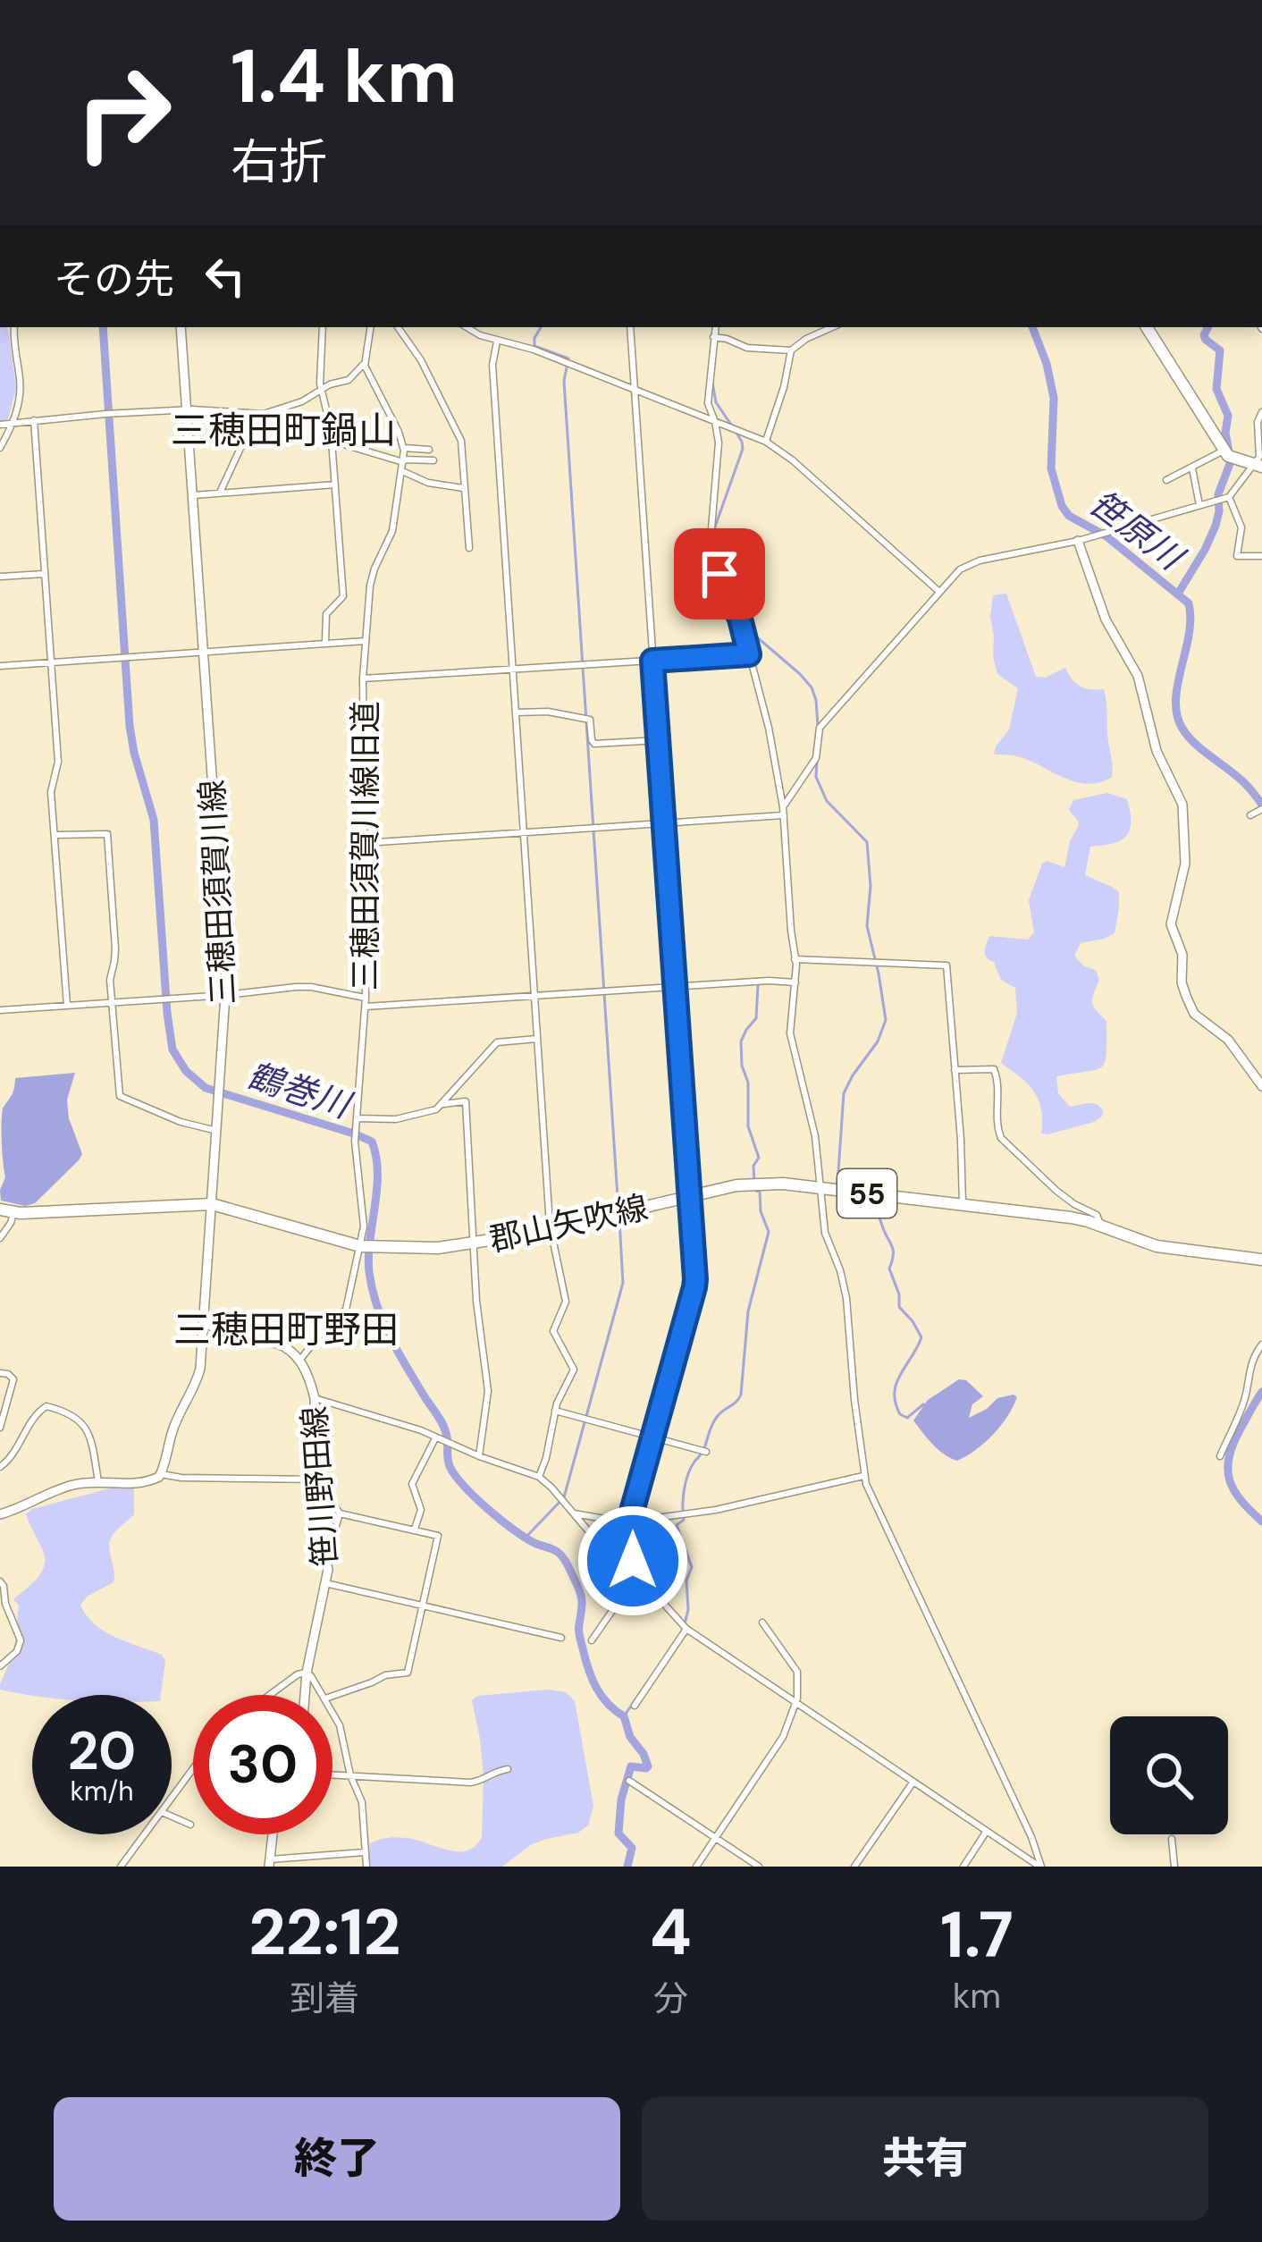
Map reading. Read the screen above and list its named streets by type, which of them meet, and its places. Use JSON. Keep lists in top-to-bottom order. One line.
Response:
{"streets":{"main road":["三穂田須賀川線","55","郡山矢吹線","笹川野田線"],"street":["三穂田須賀川線旧道"]},"crossings":[["三穂田須賀川線旧道","郡山矢吹線"],["三穂田須賀川線旧道","笹川野田線"],["三穂田須賀川線","郡山矢吹線"],["三穂田須賀川線","笹川野田線"]],"districts":["三穂田町鍋山","三穂田町野田"],"water":["笹原川","鶴巻川"],"page":{"turn":["1.4 km","右折"],"then":"その先","speed":"20 km/h","limit":"30","eta":["22:12","到着","4","分","1.7","km"],"buttons":["終了","共有"]}}
